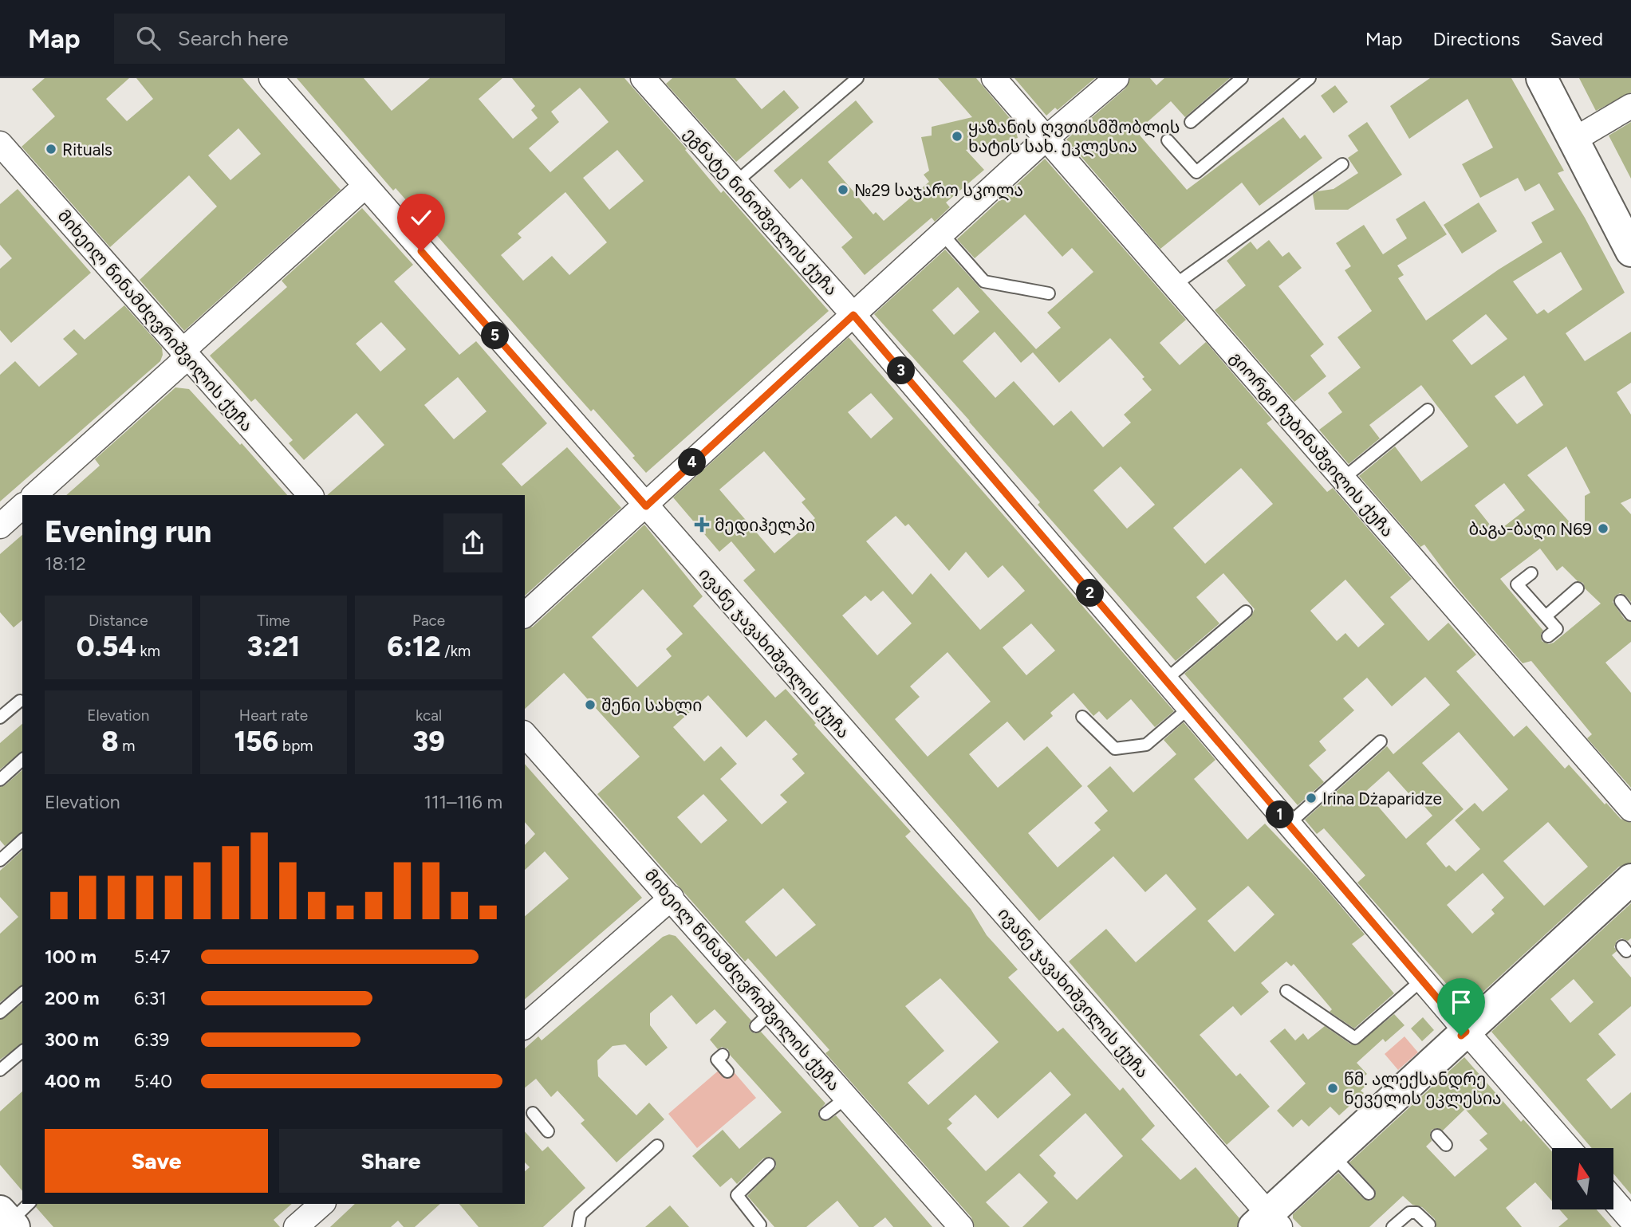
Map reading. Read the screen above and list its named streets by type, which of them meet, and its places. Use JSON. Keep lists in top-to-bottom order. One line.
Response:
{"streets":{"street":["ეგნატე ნინოშვილის ქუჩა","მიხეილ წინამძღვრიშვილის ქუჩა","გიორგი ჩუბინაშვილის ქუჩა","ივანე ჯავახიშვილის ქუჩა"]},"places":{"other":["ყაზანის ღვთისმშობლის ხატის სახ. ეკლესია","Rituals","№29 საჯარო სკოლა","ბაგა-ბაღი N69","შენი სახლი","Irina Dżaparidze","წმ. ალექსანდრე ნეველის ეკლესია"],"health":["მედიჰელპი"]},"north":"top","page":{"header":"Map","search":"Search here","nav":["Map","Directions","Saved"],"pins":["5","3","4","2","1"],"heading":["Evening run","18:12"],"stats":[["Distance","0.54 km"],["Time","3:21"],["Pace","6:12 /km"],["Elevation","8 m"],["Heart rate","156 bpm"],["kcal","39"]],"chart":["Elevation","111–116 m"],"list":[{"name":"100 m","note":"5:47"},{"name":"200 m","note":"6:31"},{"name":"300 m","note":"6:39"},{"name":"400 m","note":"5:40"}],"buttons":["Save","Share"]}}
